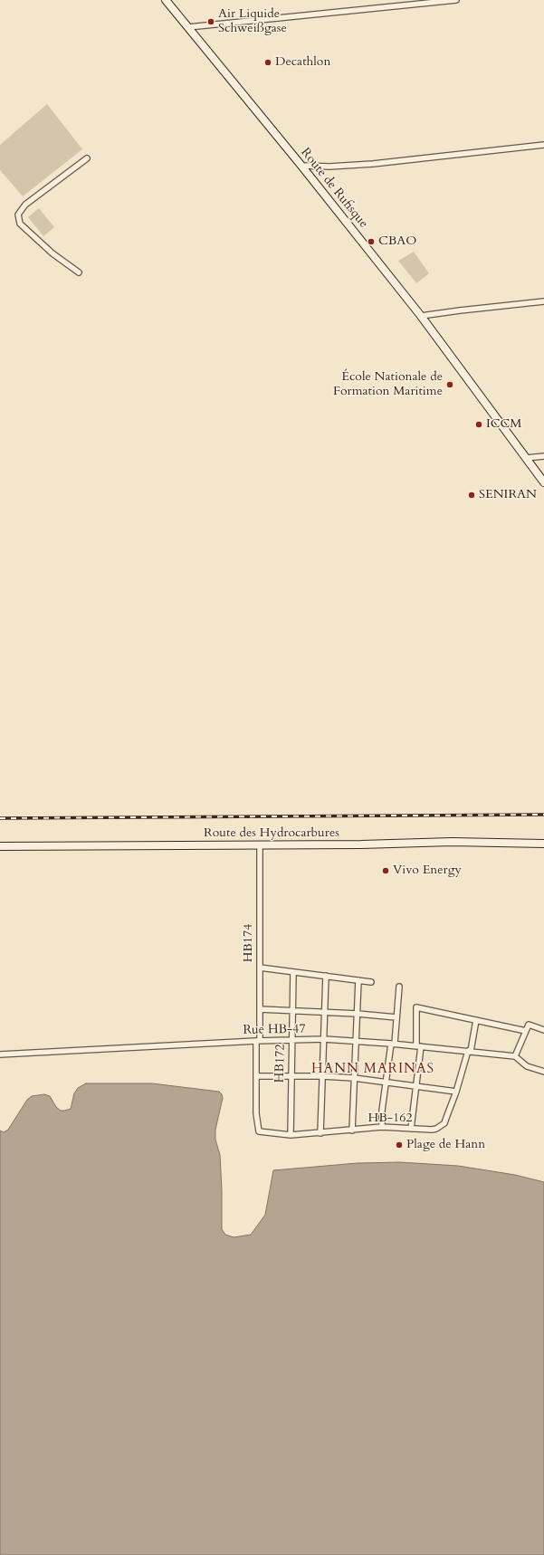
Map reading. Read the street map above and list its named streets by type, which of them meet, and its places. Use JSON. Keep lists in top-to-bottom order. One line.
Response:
{"streets":{"main road":["Route de Rufisque","Route des Hydrocarbures"],"street":["HB174","Rue HB-47","HB172","HB-162"]},"crossings":[["Route des Hydrocarbures","HB174"],["HB174","Rue HB-47"],["HB174","HB-162"],["Rue HB-47","HB172"],["Rue HB-47","HB-162"],["HB172","HB-162"]],"districts":["HANN MARINAS"],"places":["Air Liquide Schweißgase","Decathlon","CBAO","École Nationale de Formation Maritime","ICCM","SENIRAN","Vivo Energy","Plage de Hann"]}
